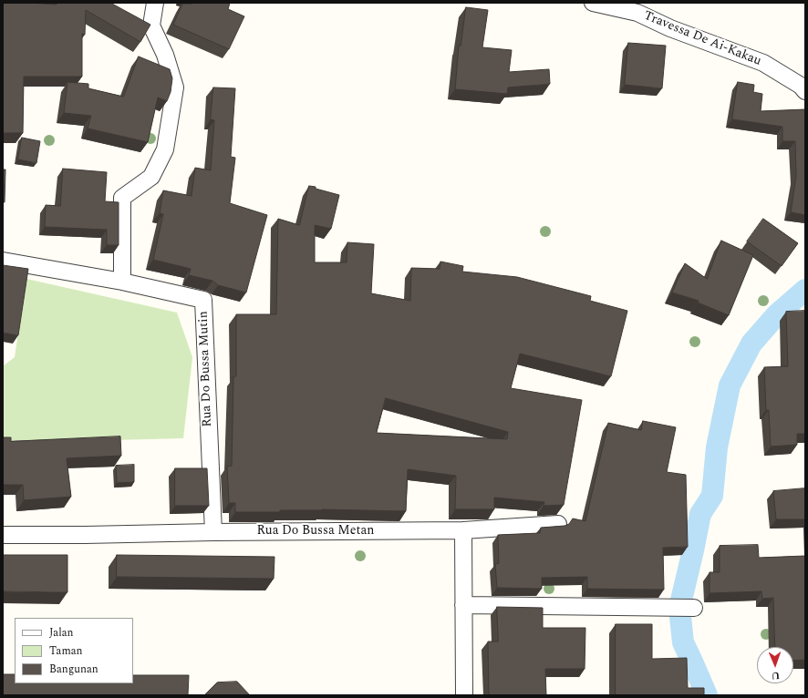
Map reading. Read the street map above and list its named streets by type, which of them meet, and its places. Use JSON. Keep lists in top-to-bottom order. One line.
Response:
{"streets":{"street":["Travessa De Ai-Kakau","Rua Do Bussa Mutin","Rua Do Bussa Metan"]},"crossings":[["Rua Do Bussa Mutin","Rua Do Bussa Metan"]],"legend":["Jalan","Taman","Bangunan"],"north":"bottom"}
